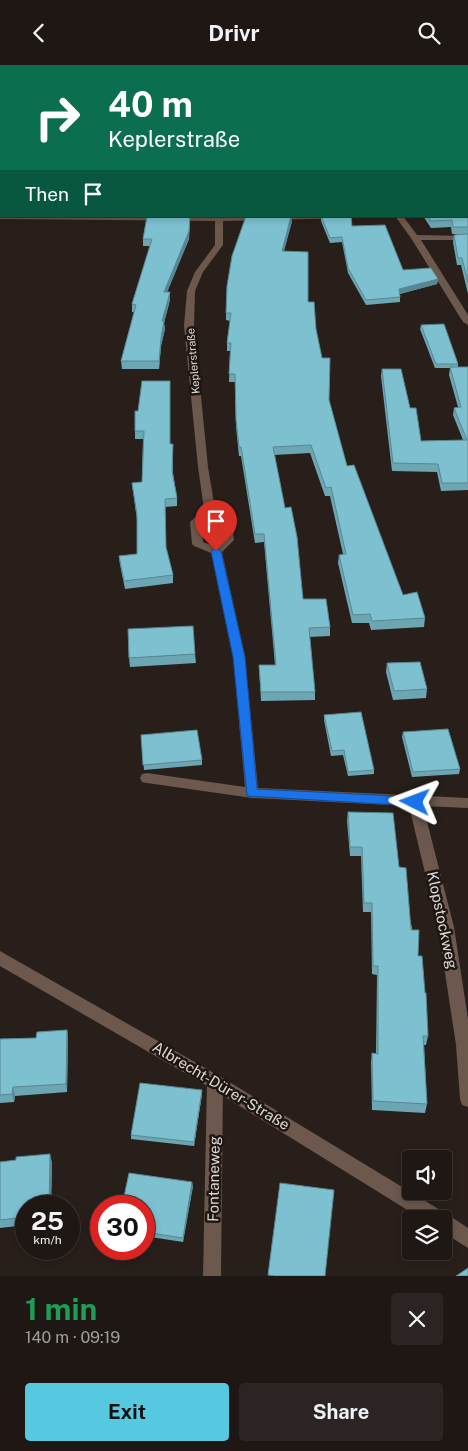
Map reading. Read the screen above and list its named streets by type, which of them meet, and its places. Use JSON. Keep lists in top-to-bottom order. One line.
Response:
{"streets":{"street":["Keplerstraße","Klopstockweg","Albrecht-Dürer-Straße","Fontaneweg"]},"crossings":[["Albrecht-Dürer-Straße","Fontaneweg"]],"page":{"header":"Drivr","turn":["40 m","Keplerstraße"],"then":"Then","speed":"25 km/h","limit":"30","heading":["1 min","140 m · 09:19"],"buttons":["Exit","Share"]}}
